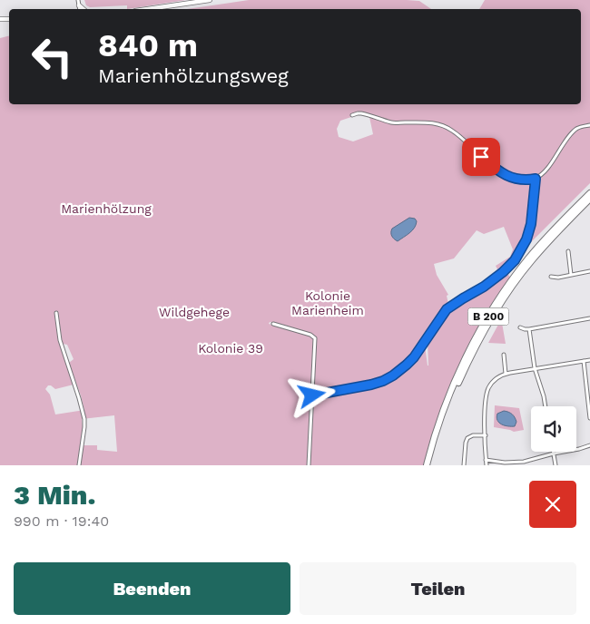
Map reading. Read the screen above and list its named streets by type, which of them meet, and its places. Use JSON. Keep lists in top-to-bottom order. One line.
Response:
{"streets":{"highway":["B 200"]},"parks":["Marienhölzung","Kolonie Marienheim","Wildgehege","Kolonie 39"],"page":{"turn":["840 m","Marienhölzungsweg"],"heading":["3 Min.","990 m · 19:40"],"buttons":["Beenden","Teilen"]}}
